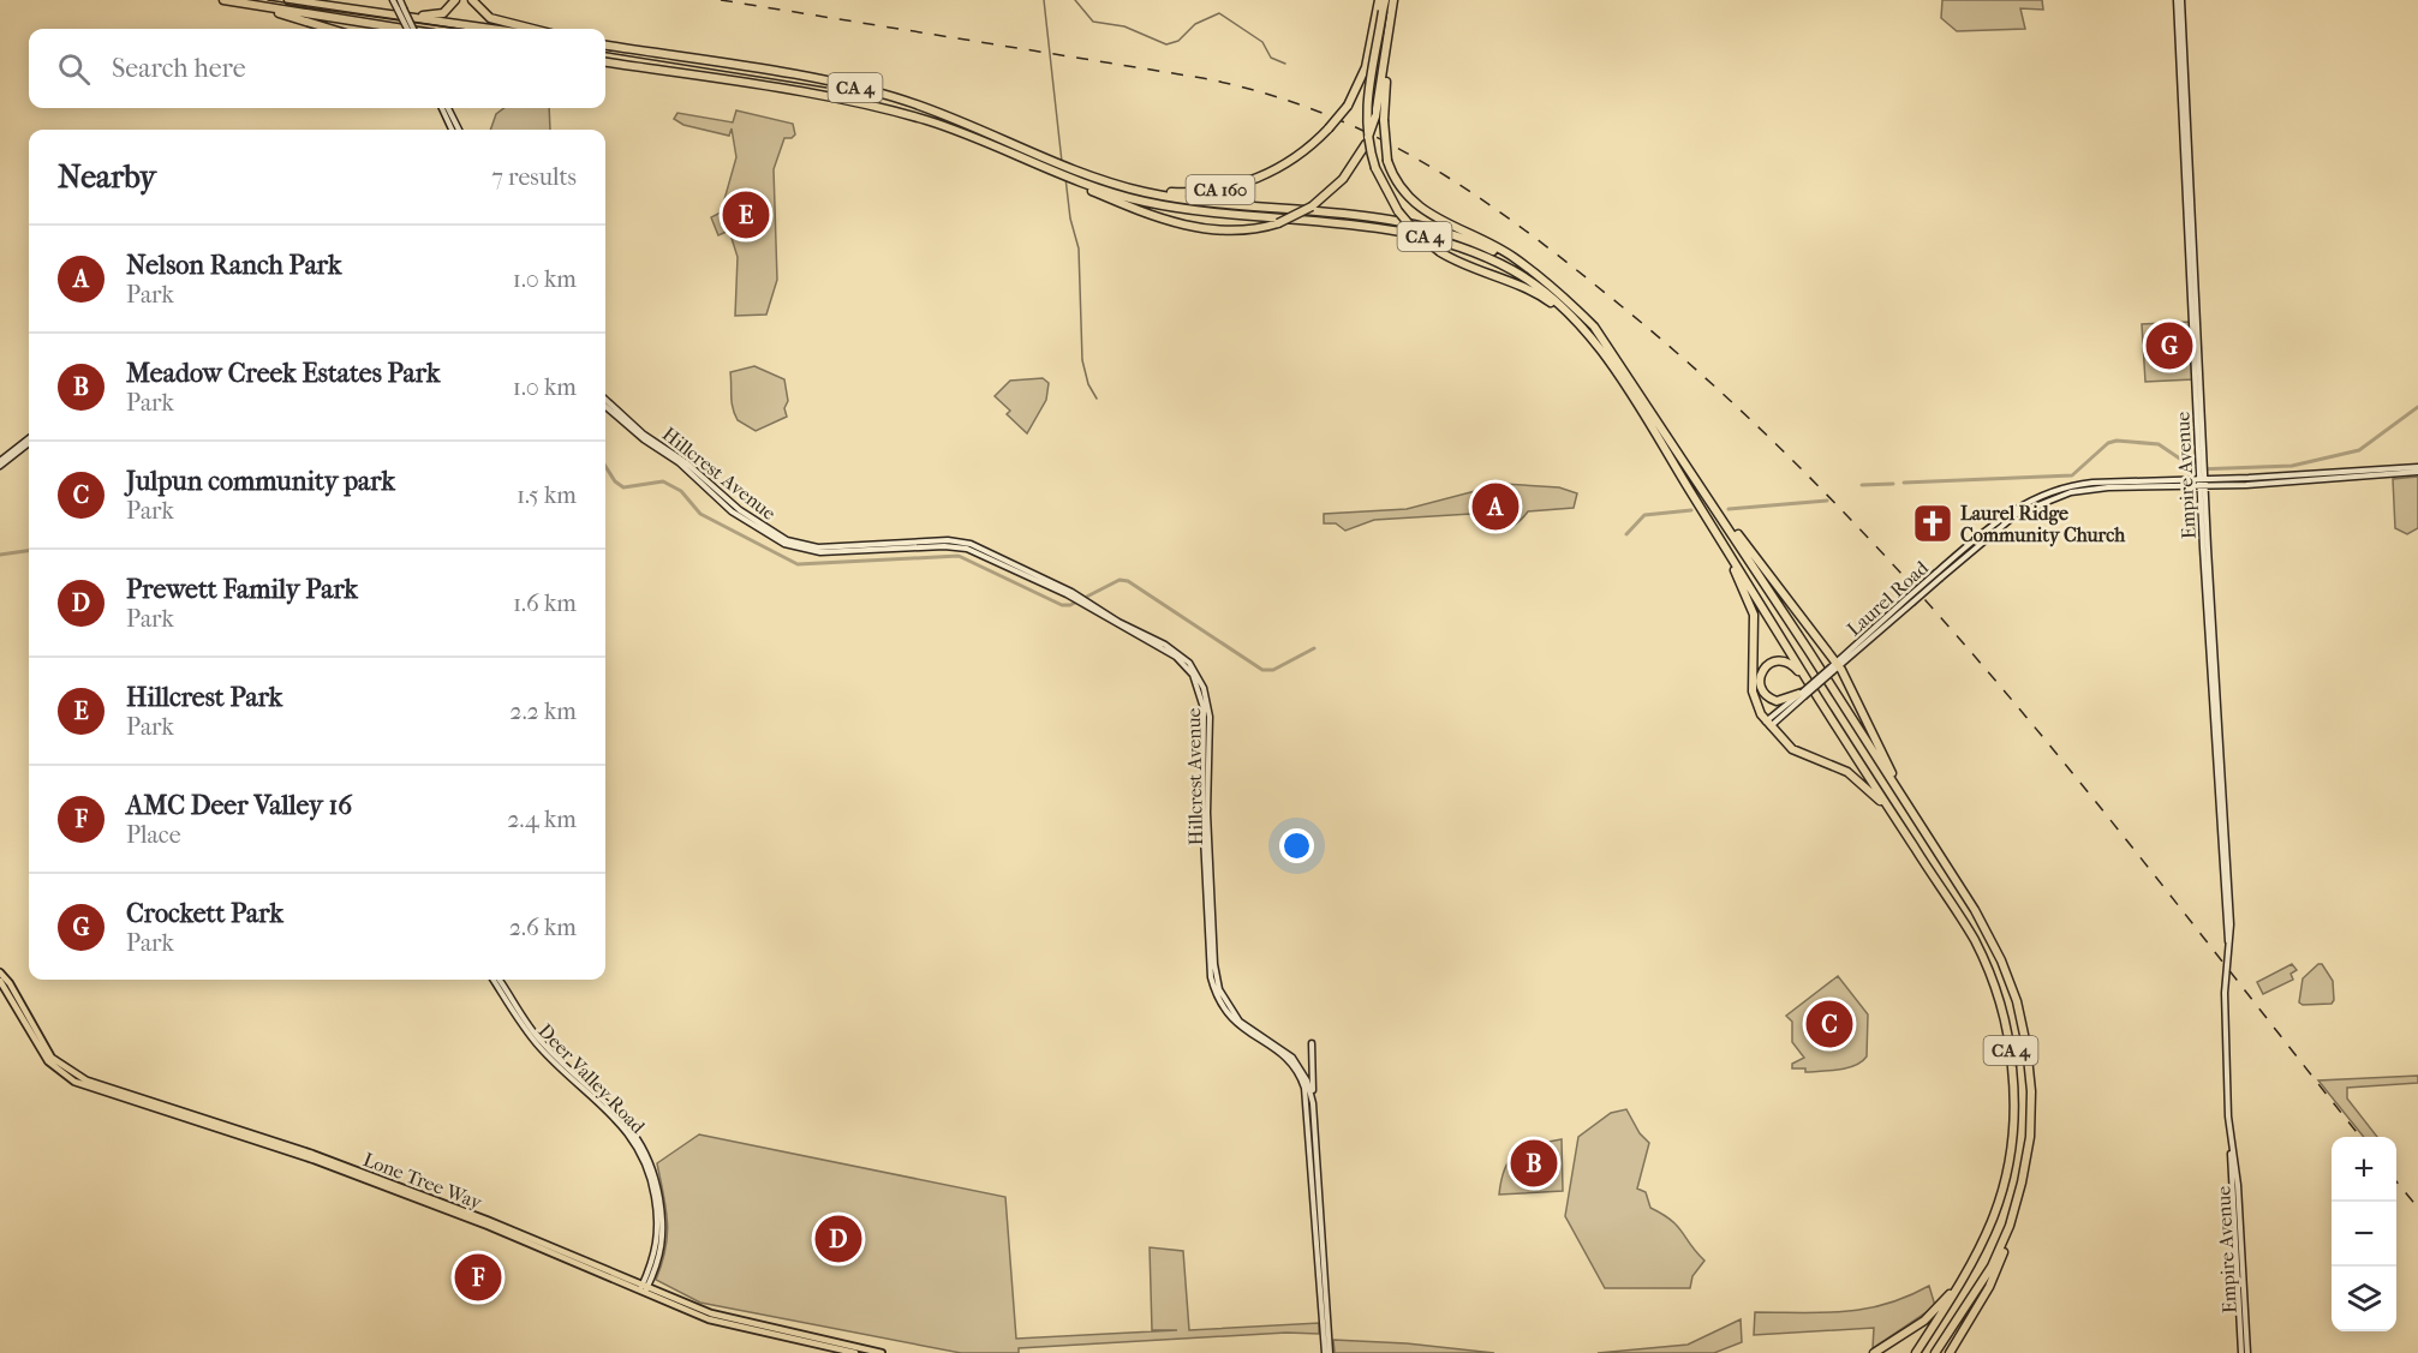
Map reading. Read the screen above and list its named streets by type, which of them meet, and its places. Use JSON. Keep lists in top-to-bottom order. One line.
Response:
{"streets":{"highway":["CA 4","CA 160"],"main road":["Hillcrest Avenue","Empire Avenue","Laurel Road","Deer Valley Road","Lone Tree Way"]},"crossings":[["CA 4","CA 160"],["Empire Avenue","Laurel Road"],["Deer Valley Road","Lone Tree Way"]],"places":{"church":["Laurel Ridge Community Church"]},"page":{"search":"Search here","heading":["Nearby","7 results"],"pins":["E","G","A","C","B","D","F"],"list":[{"mark":"A","name":"Nelson Ranch Park","note":"Park","value":"1.0 km"},{"mark":"B","name":"Meadow Creek Estates Park","note":"Park","value":"1.0 km"},{"mark":"C","name":"Julpun community park","note":"Park","value":"1.5 km"},{"mark":"D","name":"Prewett Family Park","note":"Park","value":"1.6 km"},{"mark":"E","name":"Hillcrest Park","note":"Park","value":"2.2 km"},{"mark":"F","name":"AMC Deer Valley 16","note":"Place","value":"2.4 km"},{"mark":"G","name":"Crockett Park","note":"Park","value":"2.6 km"}],"map_buttons":["+","−"]}}
